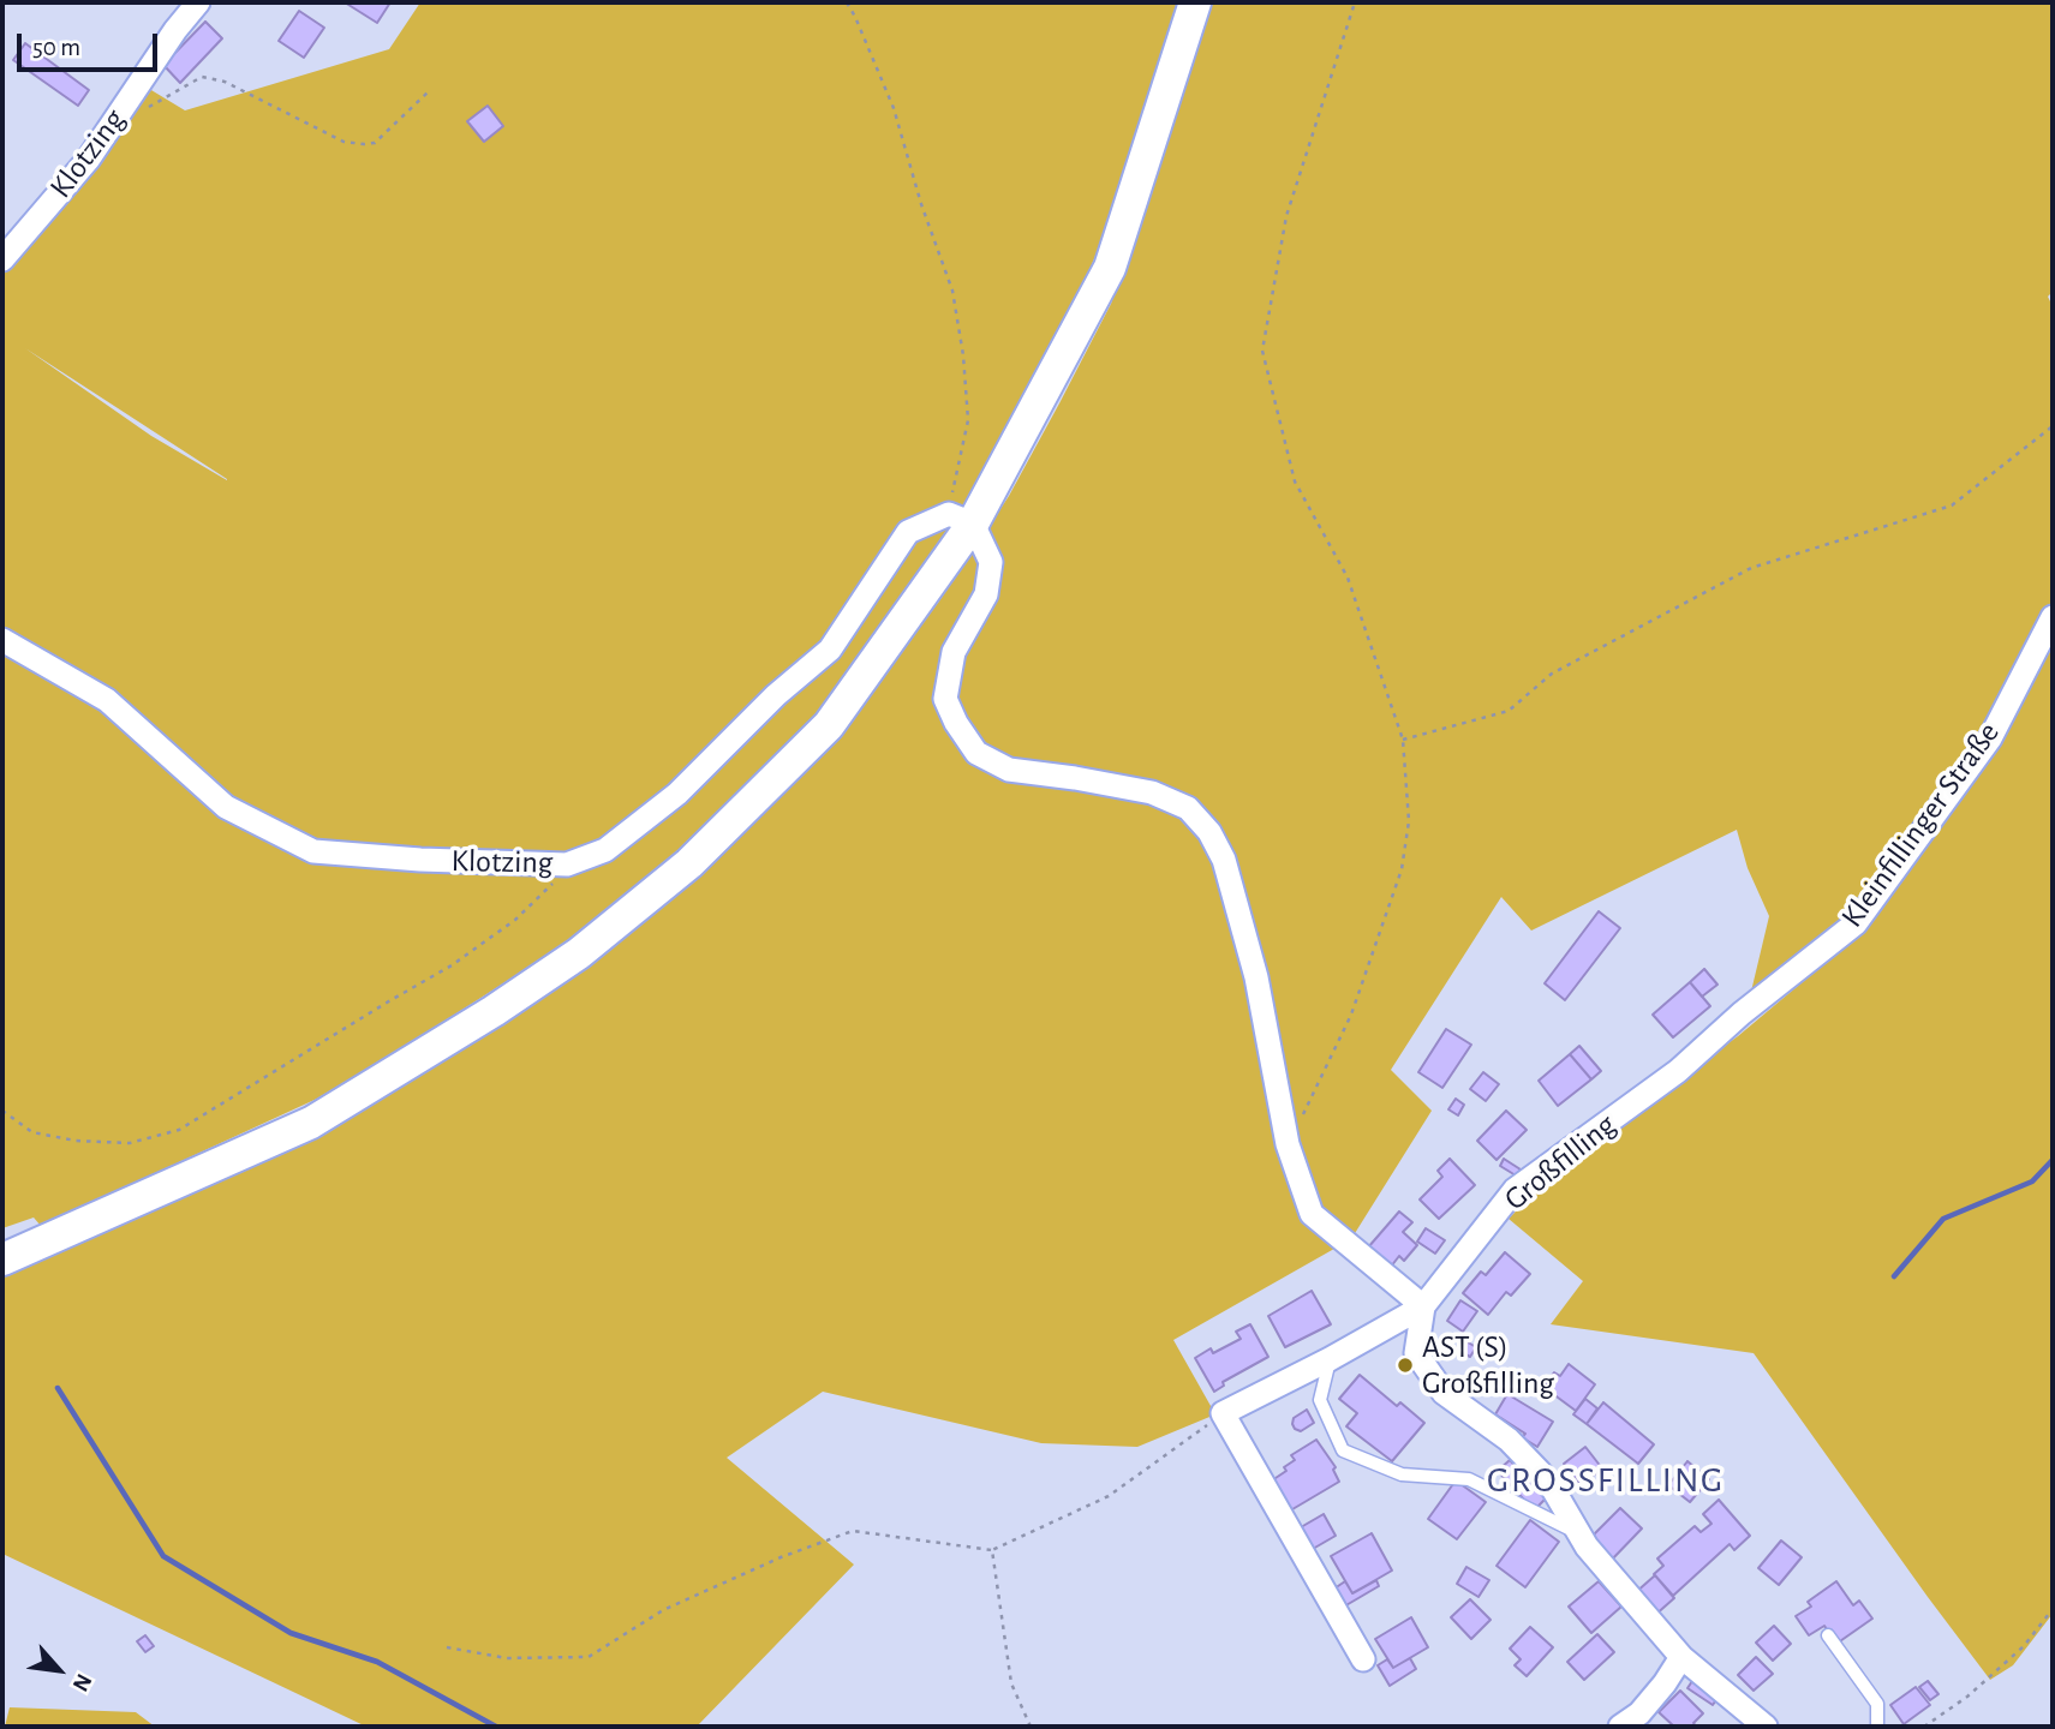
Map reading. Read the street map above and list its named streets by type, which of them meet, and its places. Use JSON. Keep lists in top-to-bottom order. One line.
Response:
{"streets":{"street":["Klotzing","Kleinfillinger Straße","Großfilling"]},"crossings":[["Kleinfillinger Straße","Großfilling"]],"districts":["GROSSFILLING"],"places":["AST (S) Großfilling"],"scale_bar":"50 m","north":"bottom right"}
